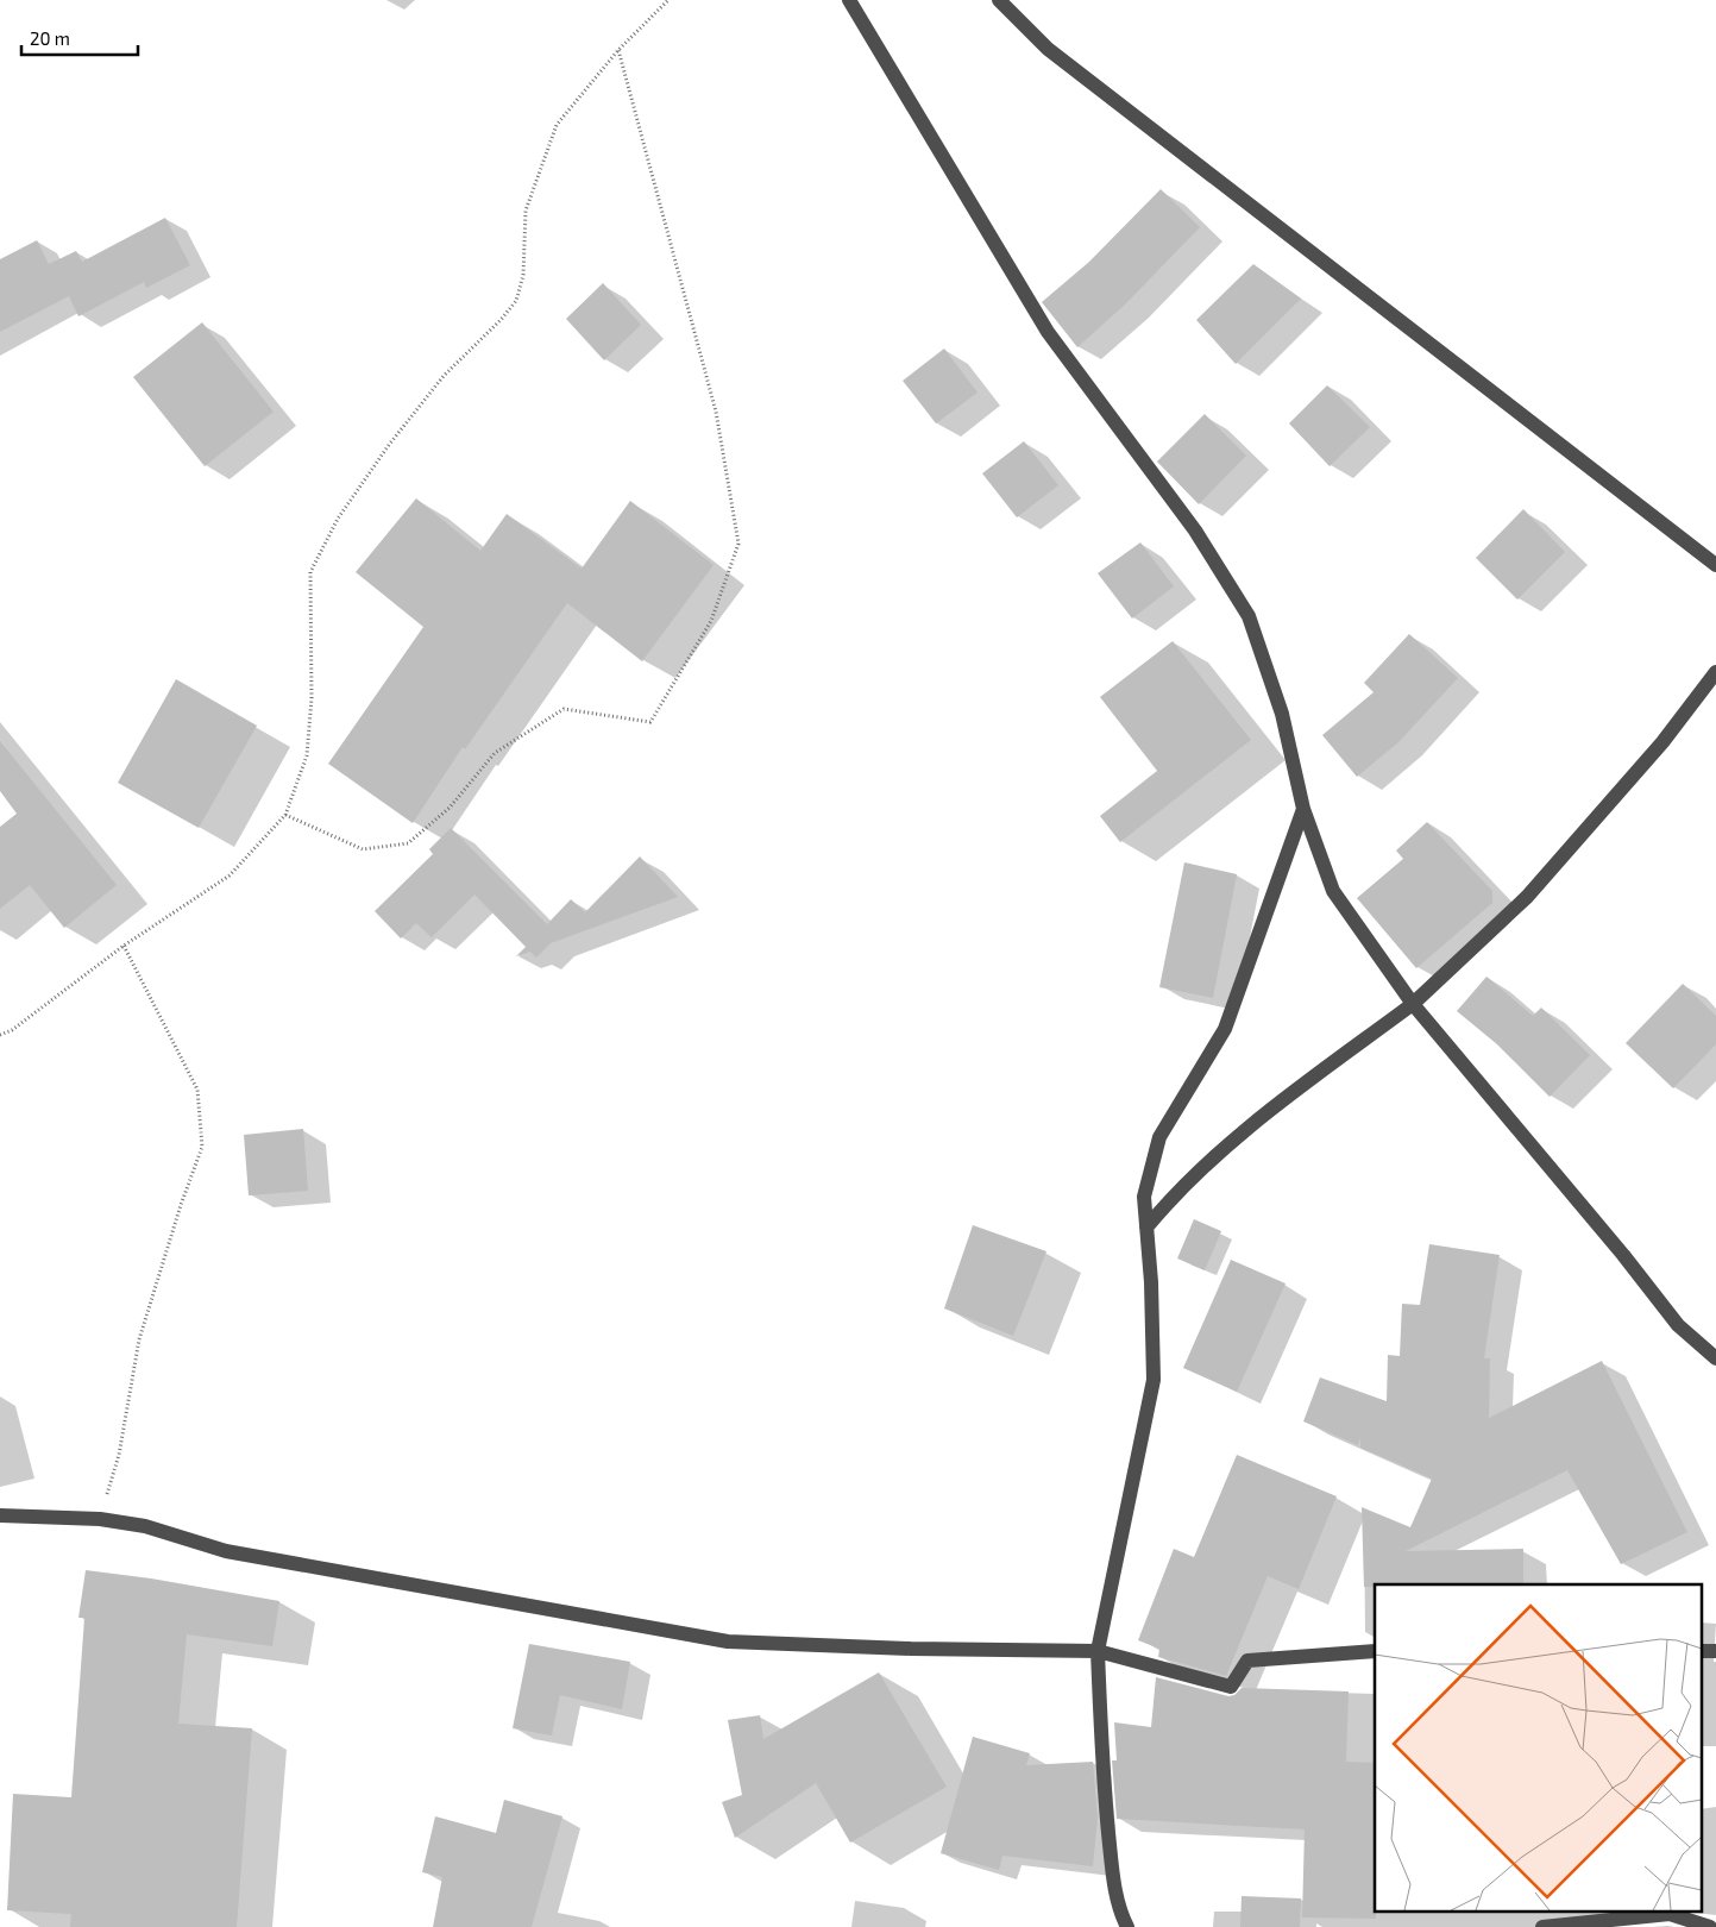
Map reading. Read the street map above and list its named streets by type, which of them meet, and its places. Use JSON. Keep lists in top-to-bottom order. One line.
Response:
{"scale_bar":"20 m"}
